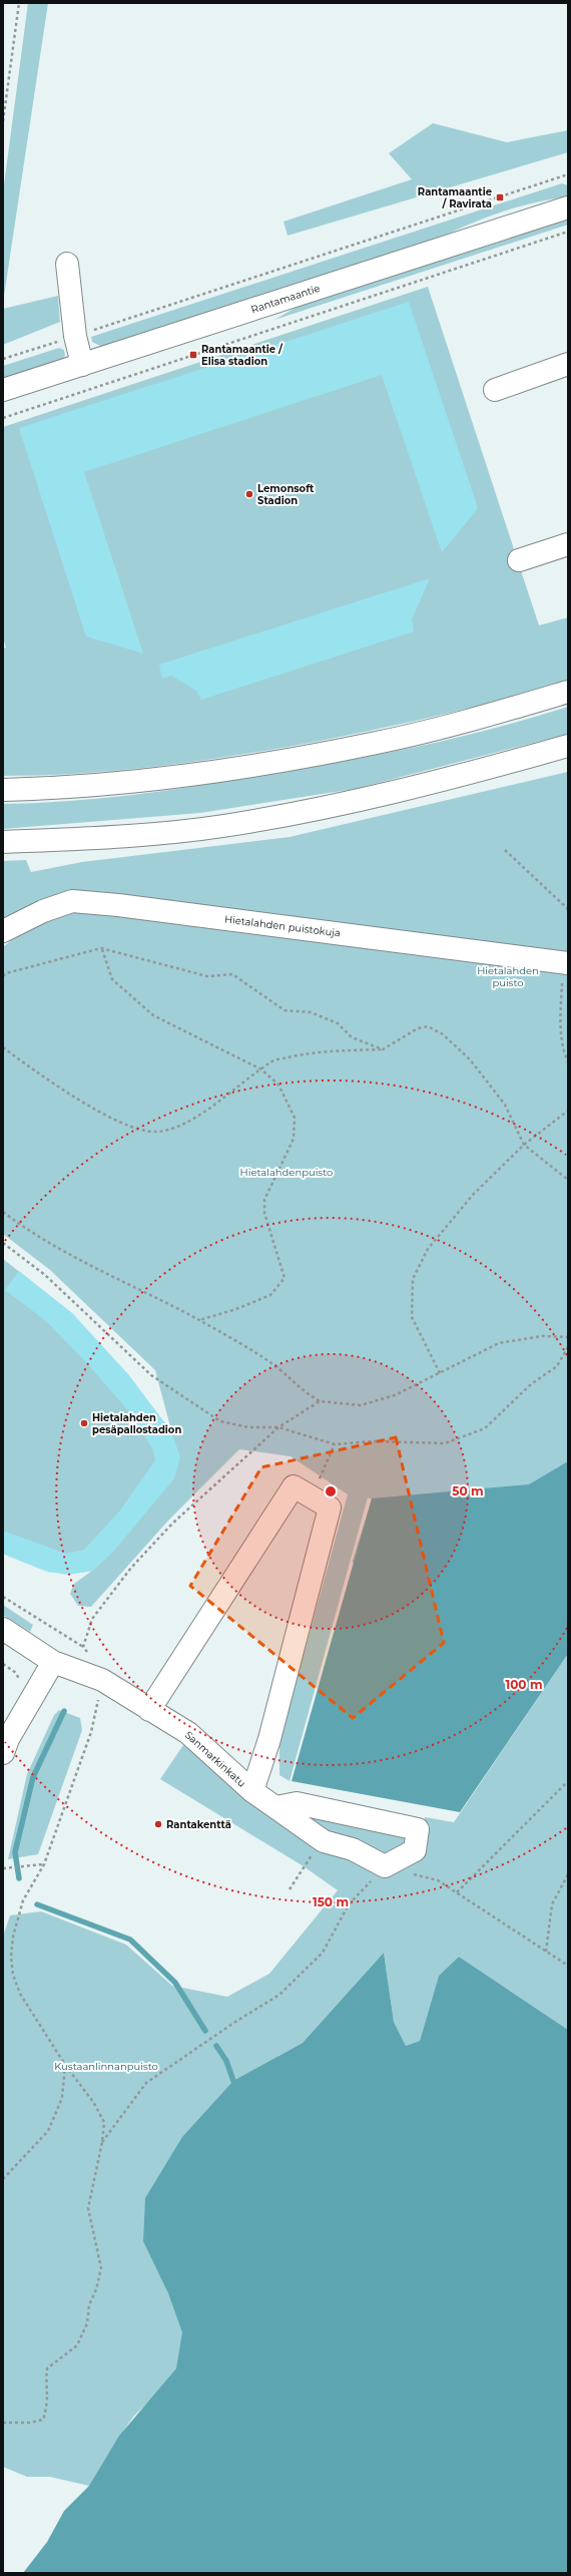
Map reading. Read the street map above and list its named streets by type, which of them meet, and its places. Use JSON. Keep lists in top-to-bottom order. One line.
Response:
{"streets":{"main road":["Rantamaantie","Hietalahden puistokuja","Sanmarkinkatu"]},"parks":["Hietalahden puisto","Hietalahdenpuisto","Kustaanlinnanpuisto"],"places":{"transit":["Rantamaantie / Ravirata","Rantamaantie / Elisa stadion"],"other":["Lemonsoft Stadion","Hietalahden pesäpallostadion","Rantakenttä"]},"rings":["50 m","100 m","150 m"]}
